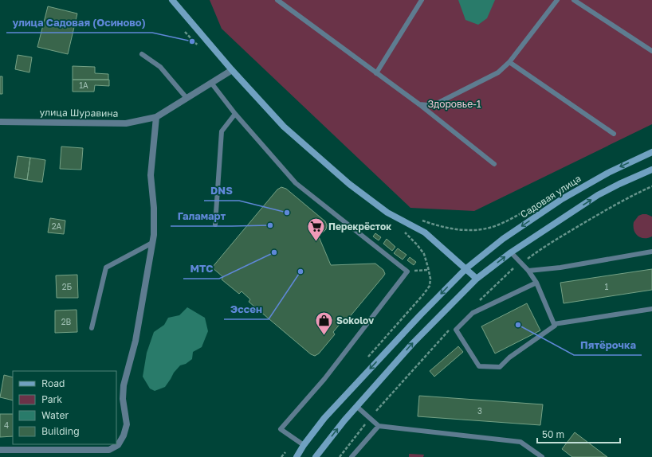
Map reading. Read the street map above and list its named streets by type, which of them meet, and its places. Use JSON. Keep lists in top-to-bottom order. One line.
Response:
{"streets":{"street":["улица Шуравина","Садовая улица"]},"parks":["Здоровье-1"],"places":{"other":["улица Садовая (Осиново)","DNS","Галамарт","МТС","Эссен","Пятёрочка"],"supermarket":["Перекрёсток"],"shop":["Sokolov"]},"house_numbers":["1А","2А","2Б","1","2В","3","4"],"legend":["Road","Park","Water","Building"],"scale_bar":"50 m"}
